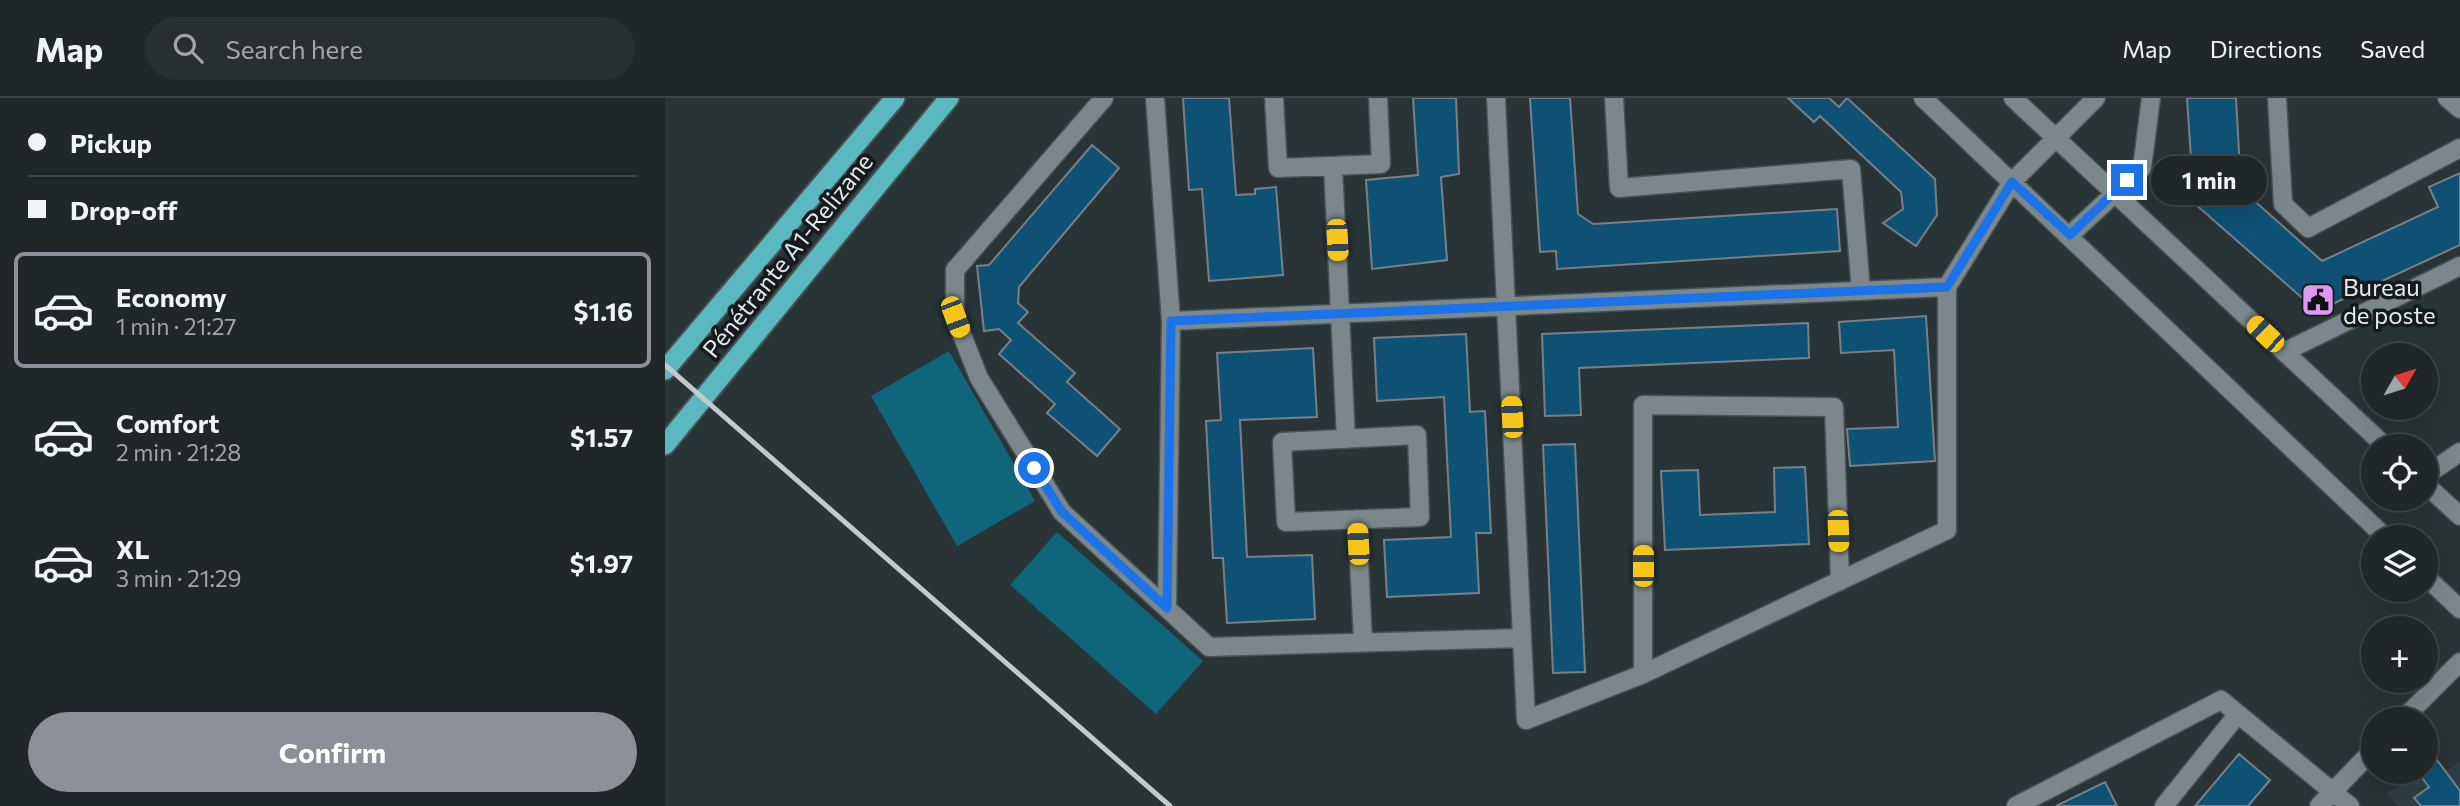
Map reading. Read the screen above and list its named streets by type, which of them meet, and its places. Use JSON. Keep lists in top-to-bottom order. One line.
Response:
{"streets":{"highway":["Pénétrante A1-Relizane"]},"places":{"public building":["Bureau de poste"]},"north":"top right","page":{"header":"Map","search":"Search here","nav":["Map","Directions","Saved"],"banner":["Pickup","Drop-off"],"bubble":"1 min","list":[{"name":"Economy","note":"1 min · 21:27","value":"$1.16"},{"name":"Comfort","note":"2 min · 21:28","value":"$1.57"},{"name":"XL","note":"3 min · 21:29","value":"$1.97"}],"map_buttons":["+","−"],"buttons":"Confirm"}}
